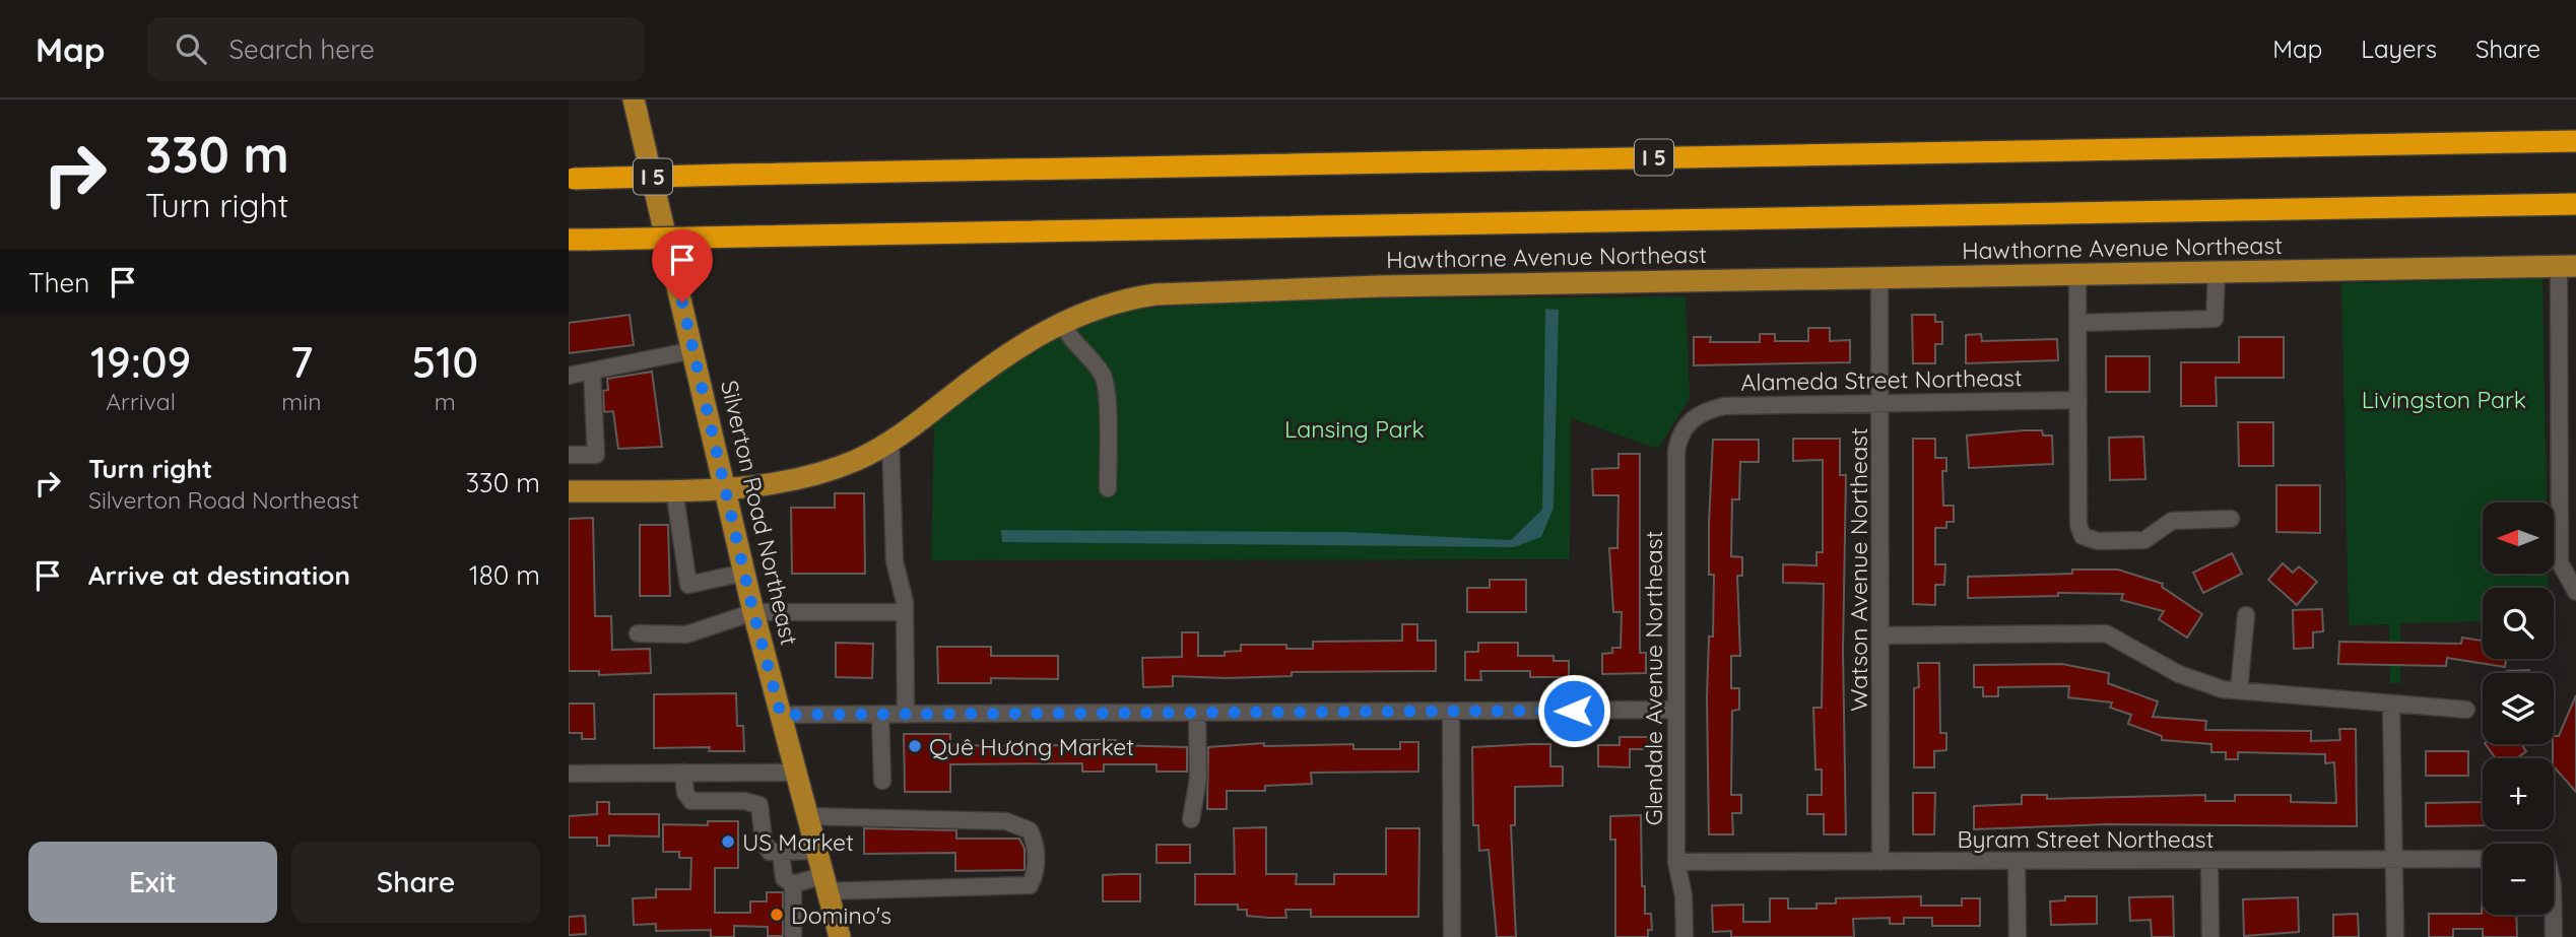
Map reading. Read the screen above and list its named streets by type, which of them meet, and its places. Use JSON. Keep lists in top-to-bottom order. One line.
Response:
{"streets":{"highway":["I 5"],"main road":["Hawthorne Avenue Northeast","Silverton Road Northeast"],"street":["Alameda Street Northeast","Watson Avenue Northeast","Glendale Avenue Northeast","Byram Street Northeast"]},"crossings":[["Hawthorne Avenue Northeast","Silverton Road Northeast"],["Hawthorne Avenue Northeast","Watson Avenue Northeast"],["Alameda Street Northeast","Watson Avenue Northeast"],["Alameda Street Northeast","Glendale Avenue Northeast"],["Watson Avenue Northeast","Byram Street Northeast"],["Glendale Avenue Northeast","Byram Street Northeast"]],"parks":["Livingston Park","Lansing Park"],"places":["Quê Hương Market","US Market","Domino's"],"north":"left","page":{"header":"Map","search":"Search here","nav":["Map","Layers","Share"],"turn":["330 m","Turn right"],"then":"Then","eta":["19:09","Arrival","7","min","510","m"],"list":[{"name":"Turn right","note":"Silverton Road Northeast","value":"330 m"},{"name":"Arrive at destination","value":"180 m"}],"map_buttons":["+","−"],"buttons":["Exit","Share"]}}
